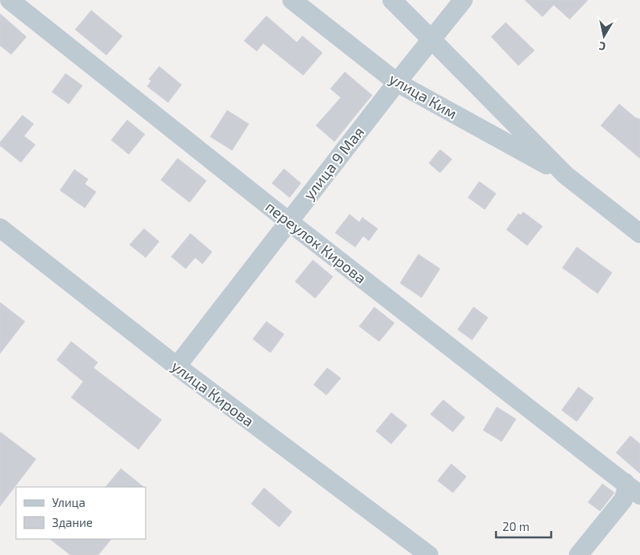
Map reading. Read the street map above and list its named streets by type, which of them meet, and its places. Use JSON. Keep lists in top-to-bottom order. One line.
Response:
{"streets":{"street":["улица Ким","улица 9 Мая","переулок Кирова","улица Кирова"]},"crossings":[["улица Ким","улица 9 Мая"],["улица 9 Мая","переулок Кирова"],["улица 9 Мая","улица Кирова"]],"legend":["Улица","Здание"],"scale_bar":"20 m","north":"bottom"}
